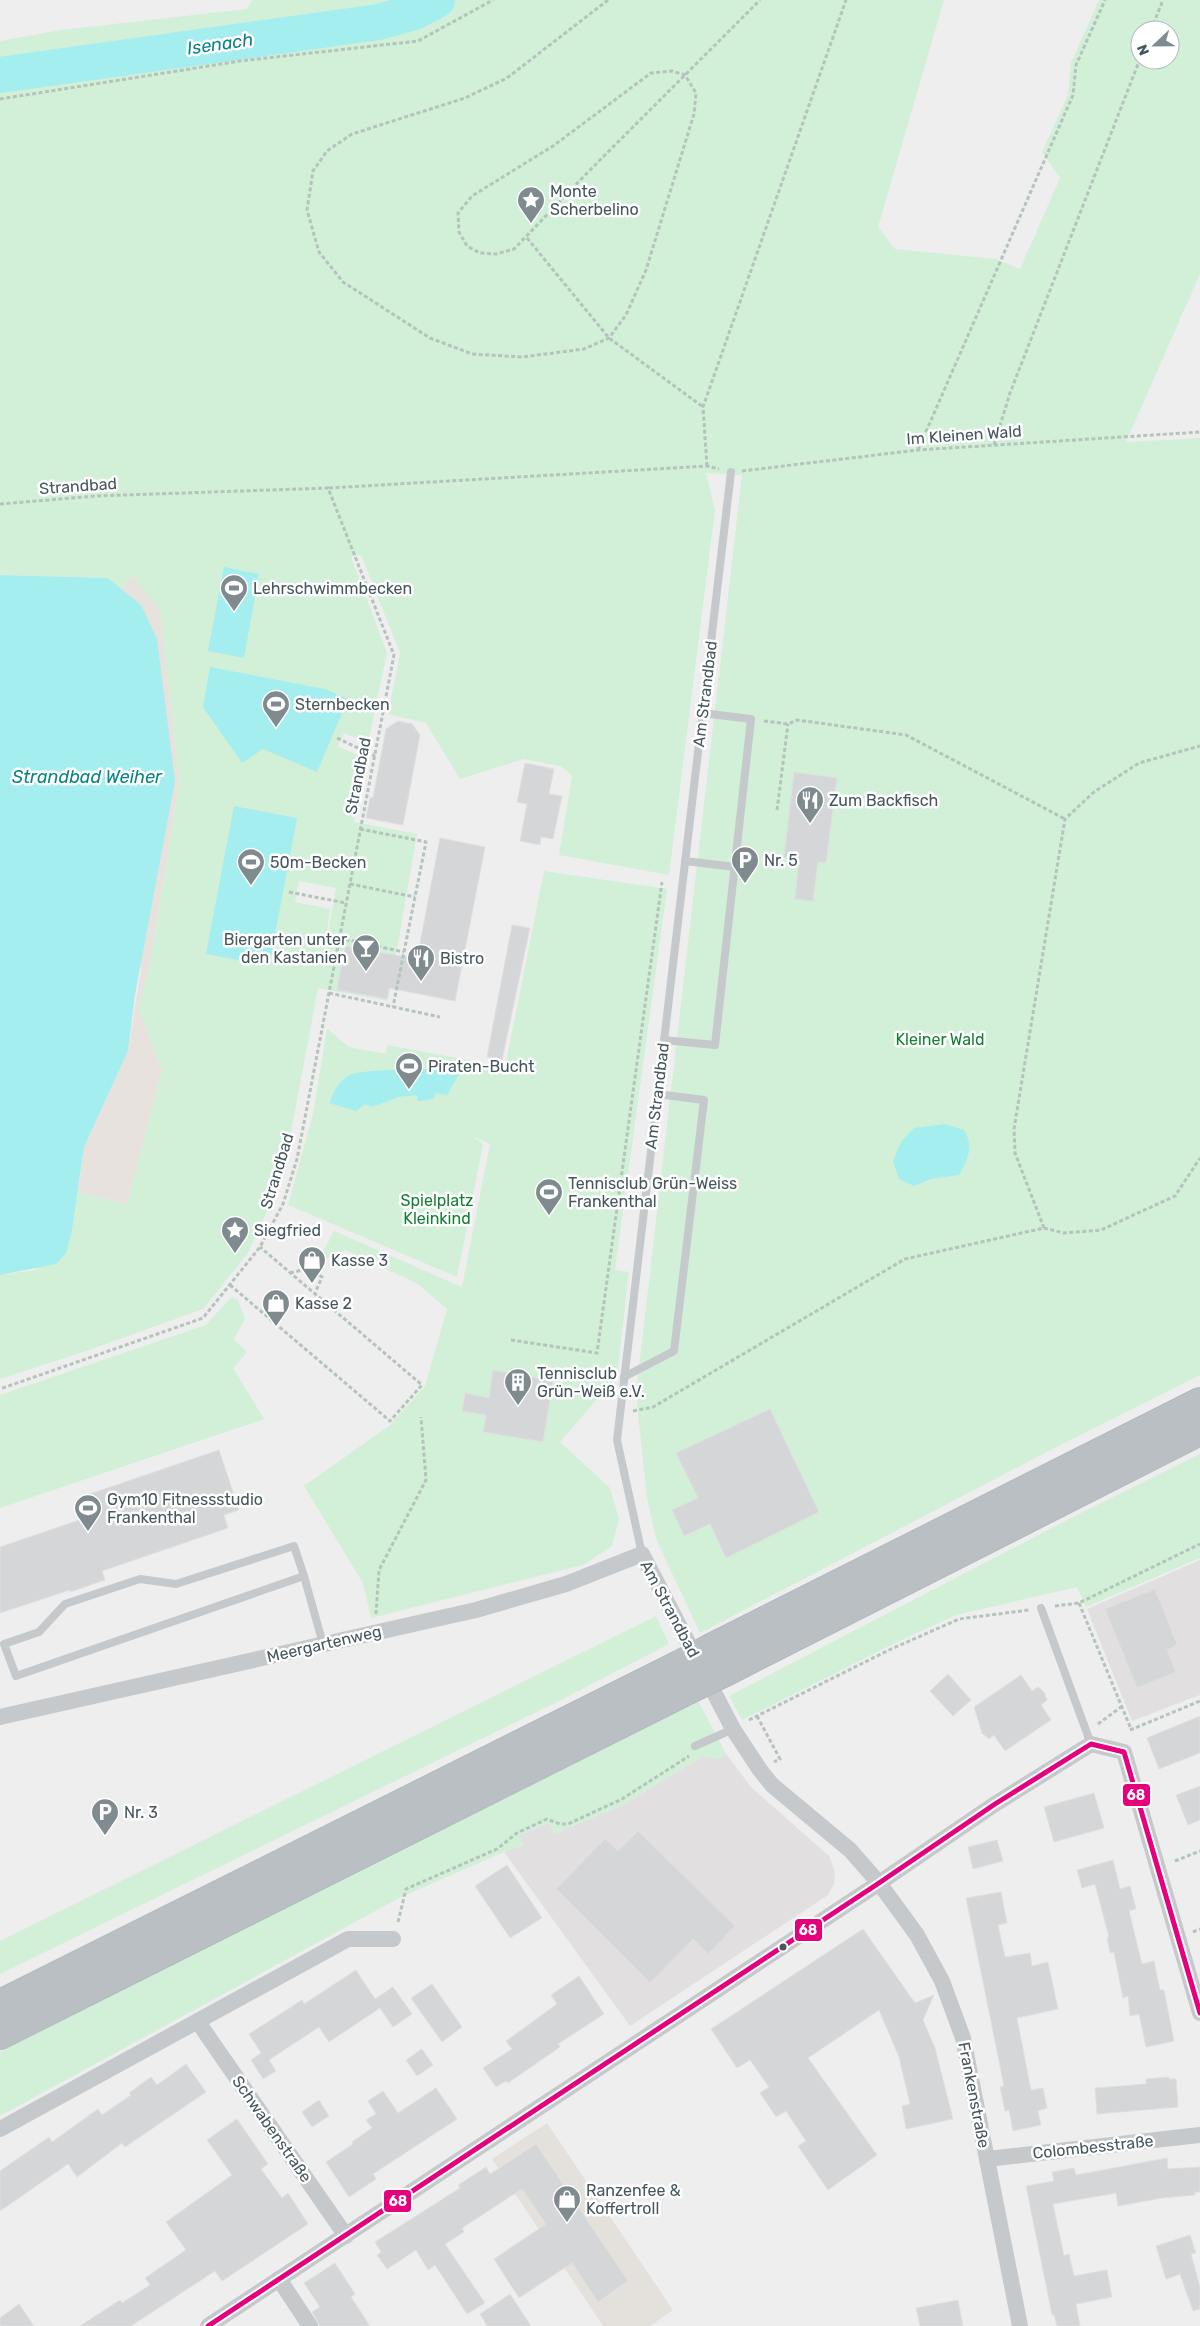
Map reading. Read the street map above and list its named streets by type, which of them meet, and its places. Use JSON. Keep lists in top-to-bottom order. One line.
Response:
{"streets":{"street":["Am Strandbad","Meergartenweg","Frankenstraße","Schwabenstraße","Colombesstraße"],"path":["Im Kleinen Wald","Strandbad"]},"crossings":[["Im Kleinen Wald","Am Strandbad"],["Am Strandbad","Meergartenweg"],["Am Strandbad","Frankenstraße"],["Frankenstraße","Colombesstraße"]],"water":["Isenach","Strandbad Weiher"],"parks":["Kleiner Wald","Spielplatz Kleinkind"],"places":{"place":["Monte Scherbelino","Siegfried"],"sports":["Lehrschwimmbecken","Sternbecken","50m-Becken","Piraten-Bucht","Tennisclub Grün-Weiss Frankenthal","Gym10 Fitnessstudio Frankenthal"],"restaurant":["Zum Backfisch","Bistro"],"parking":["Nr. 5","Nr. 3"],"bar":["Biergarten unter den Kastanien"],"shop":["Kasse 3","Kasse 2","Ranzenfee & Koffertroll"],"building":["Tennisclub Grün-Weiß e.V."]},"lines":["transit line 68"],"north":"left"}
